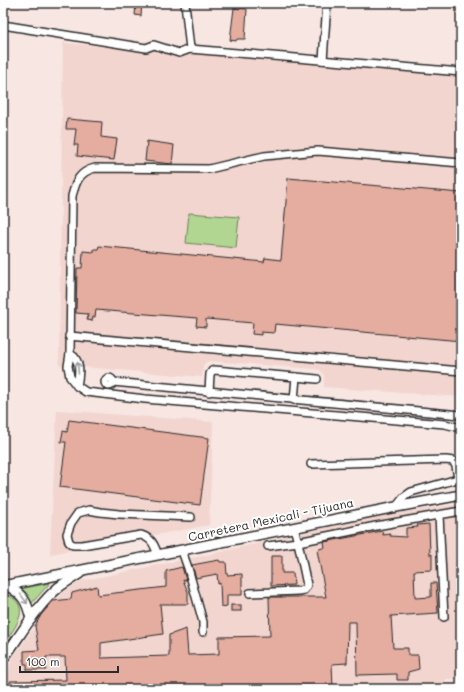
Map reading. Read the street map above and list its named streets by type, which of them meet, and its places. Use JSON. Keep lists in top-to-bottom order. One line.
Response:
{"streets":{"main road":["Carretera Mexicali - Tijuana"]},"scale_bar":"100 m"}
